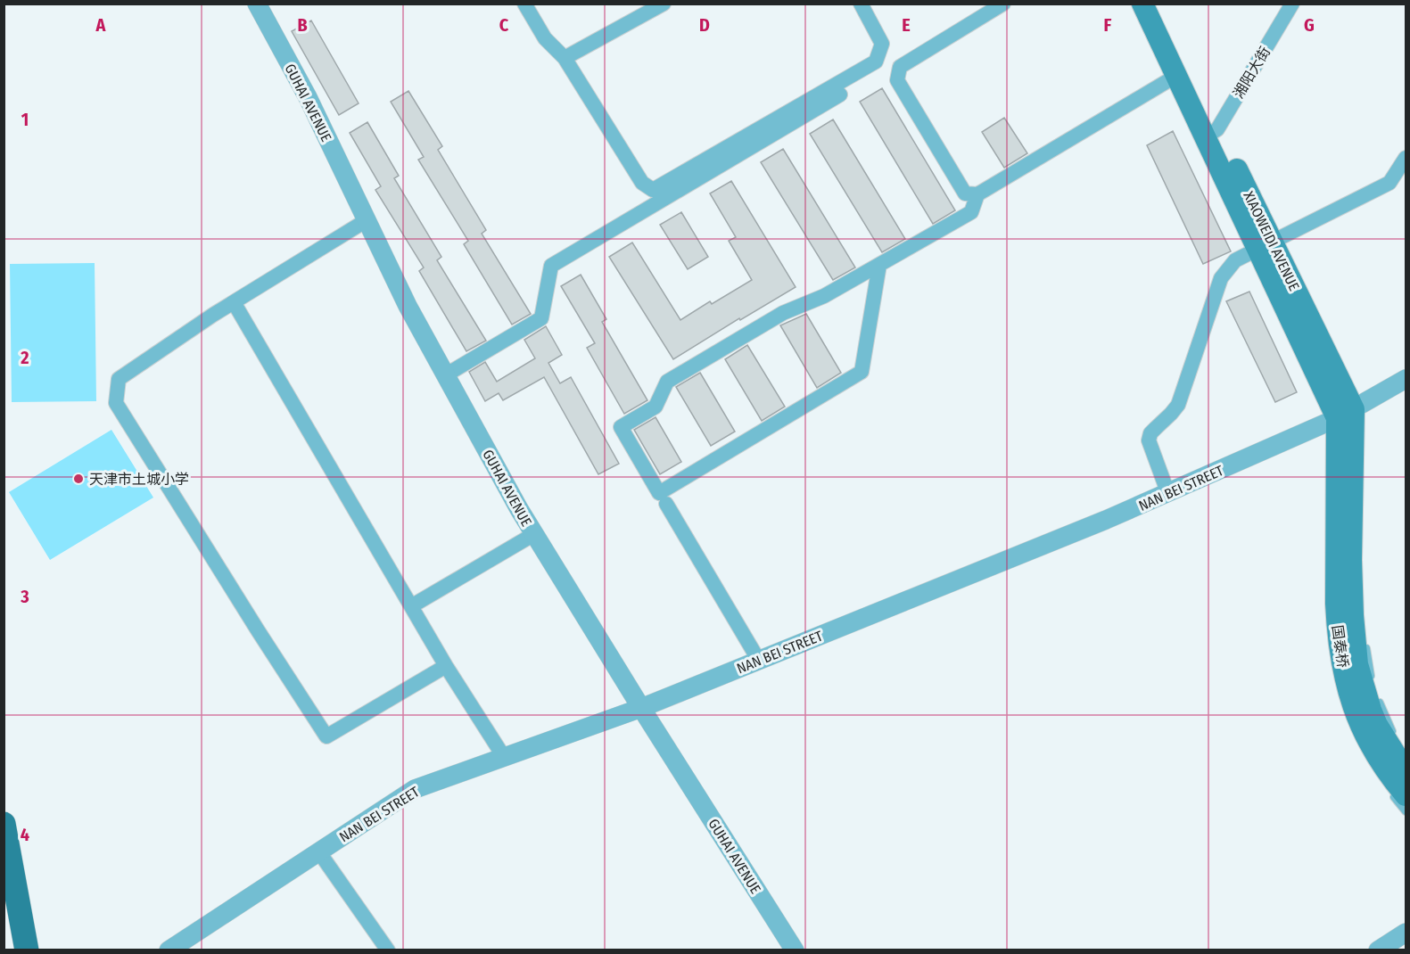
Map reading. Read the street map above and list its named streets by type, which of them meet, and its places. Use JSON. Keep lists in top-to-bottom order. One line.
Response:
{"streets":{"main road":["XIAOWEIDI AVENUE","国泰桥"],"street":["湘阳大街","GUHAI AVENUE","NAN BEI STREET"]},"crossings":[["湘阳大街","XIAOWEIDI AVENUE"],["GUHAI AVENUE","NAN BEI STREET"],["XIAOWEIDI AVENUE","NAN BEI STREET"],["XIAOWEIDI AVENUE","国泰桥"]],"places":["天津市土城小学"],"grid":{"columns":["A","B","C","D","E","F","G"],"rows":["1","2","3","4"]}}
